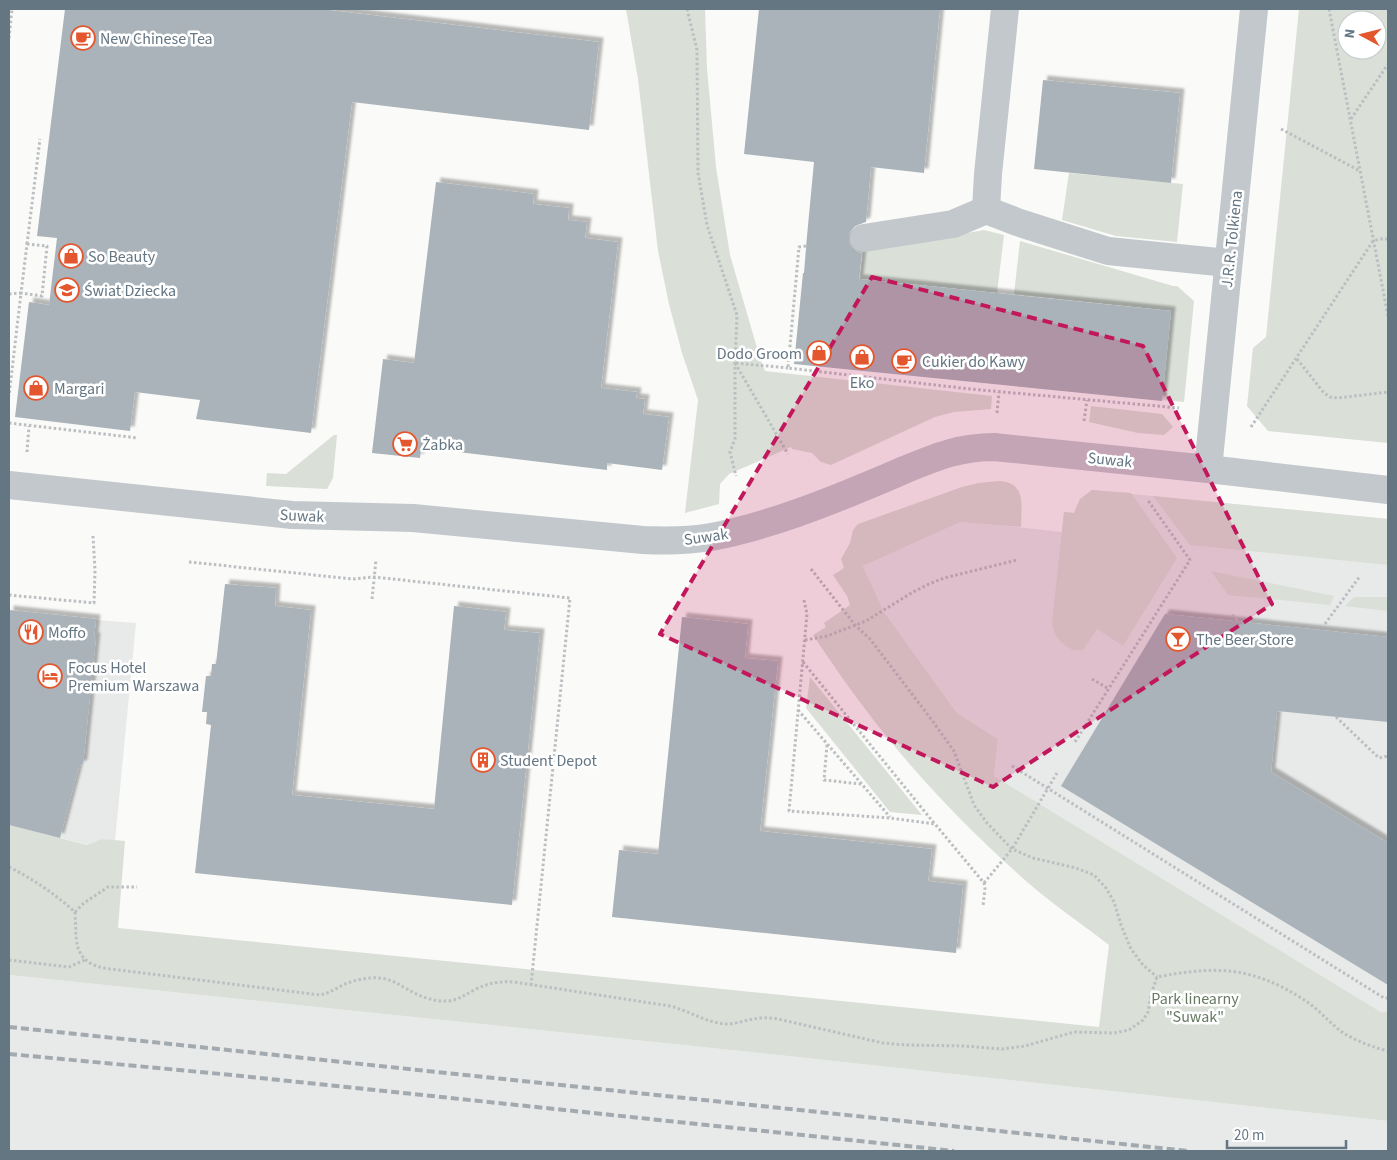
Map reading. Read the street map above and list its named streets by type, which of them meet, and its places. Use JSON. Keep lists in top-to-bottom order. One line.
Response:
{"streets":{"street":["J.R.R. Tolkiena","Suwak"]},"crossings":[["J.R.R. Tolkiena","Suwak"]],"parks":["Park linearny \"Suwak\""],"places":{"cafe":["New Chinese Tea","Cukier do Kawy"],"shop":["So Beauty","Dodo Groom","Eko","Margari"],"school or university":["Świat Dziecka"],"supermarket":["Żabka"],"restaurant":["Moffo"],"bar":["The Beer Store"],"hotel":["Focus Hotel Premium Warszawa"],"building":["Student Depot"]},"scale_bar":"20 m","north":"left"}
